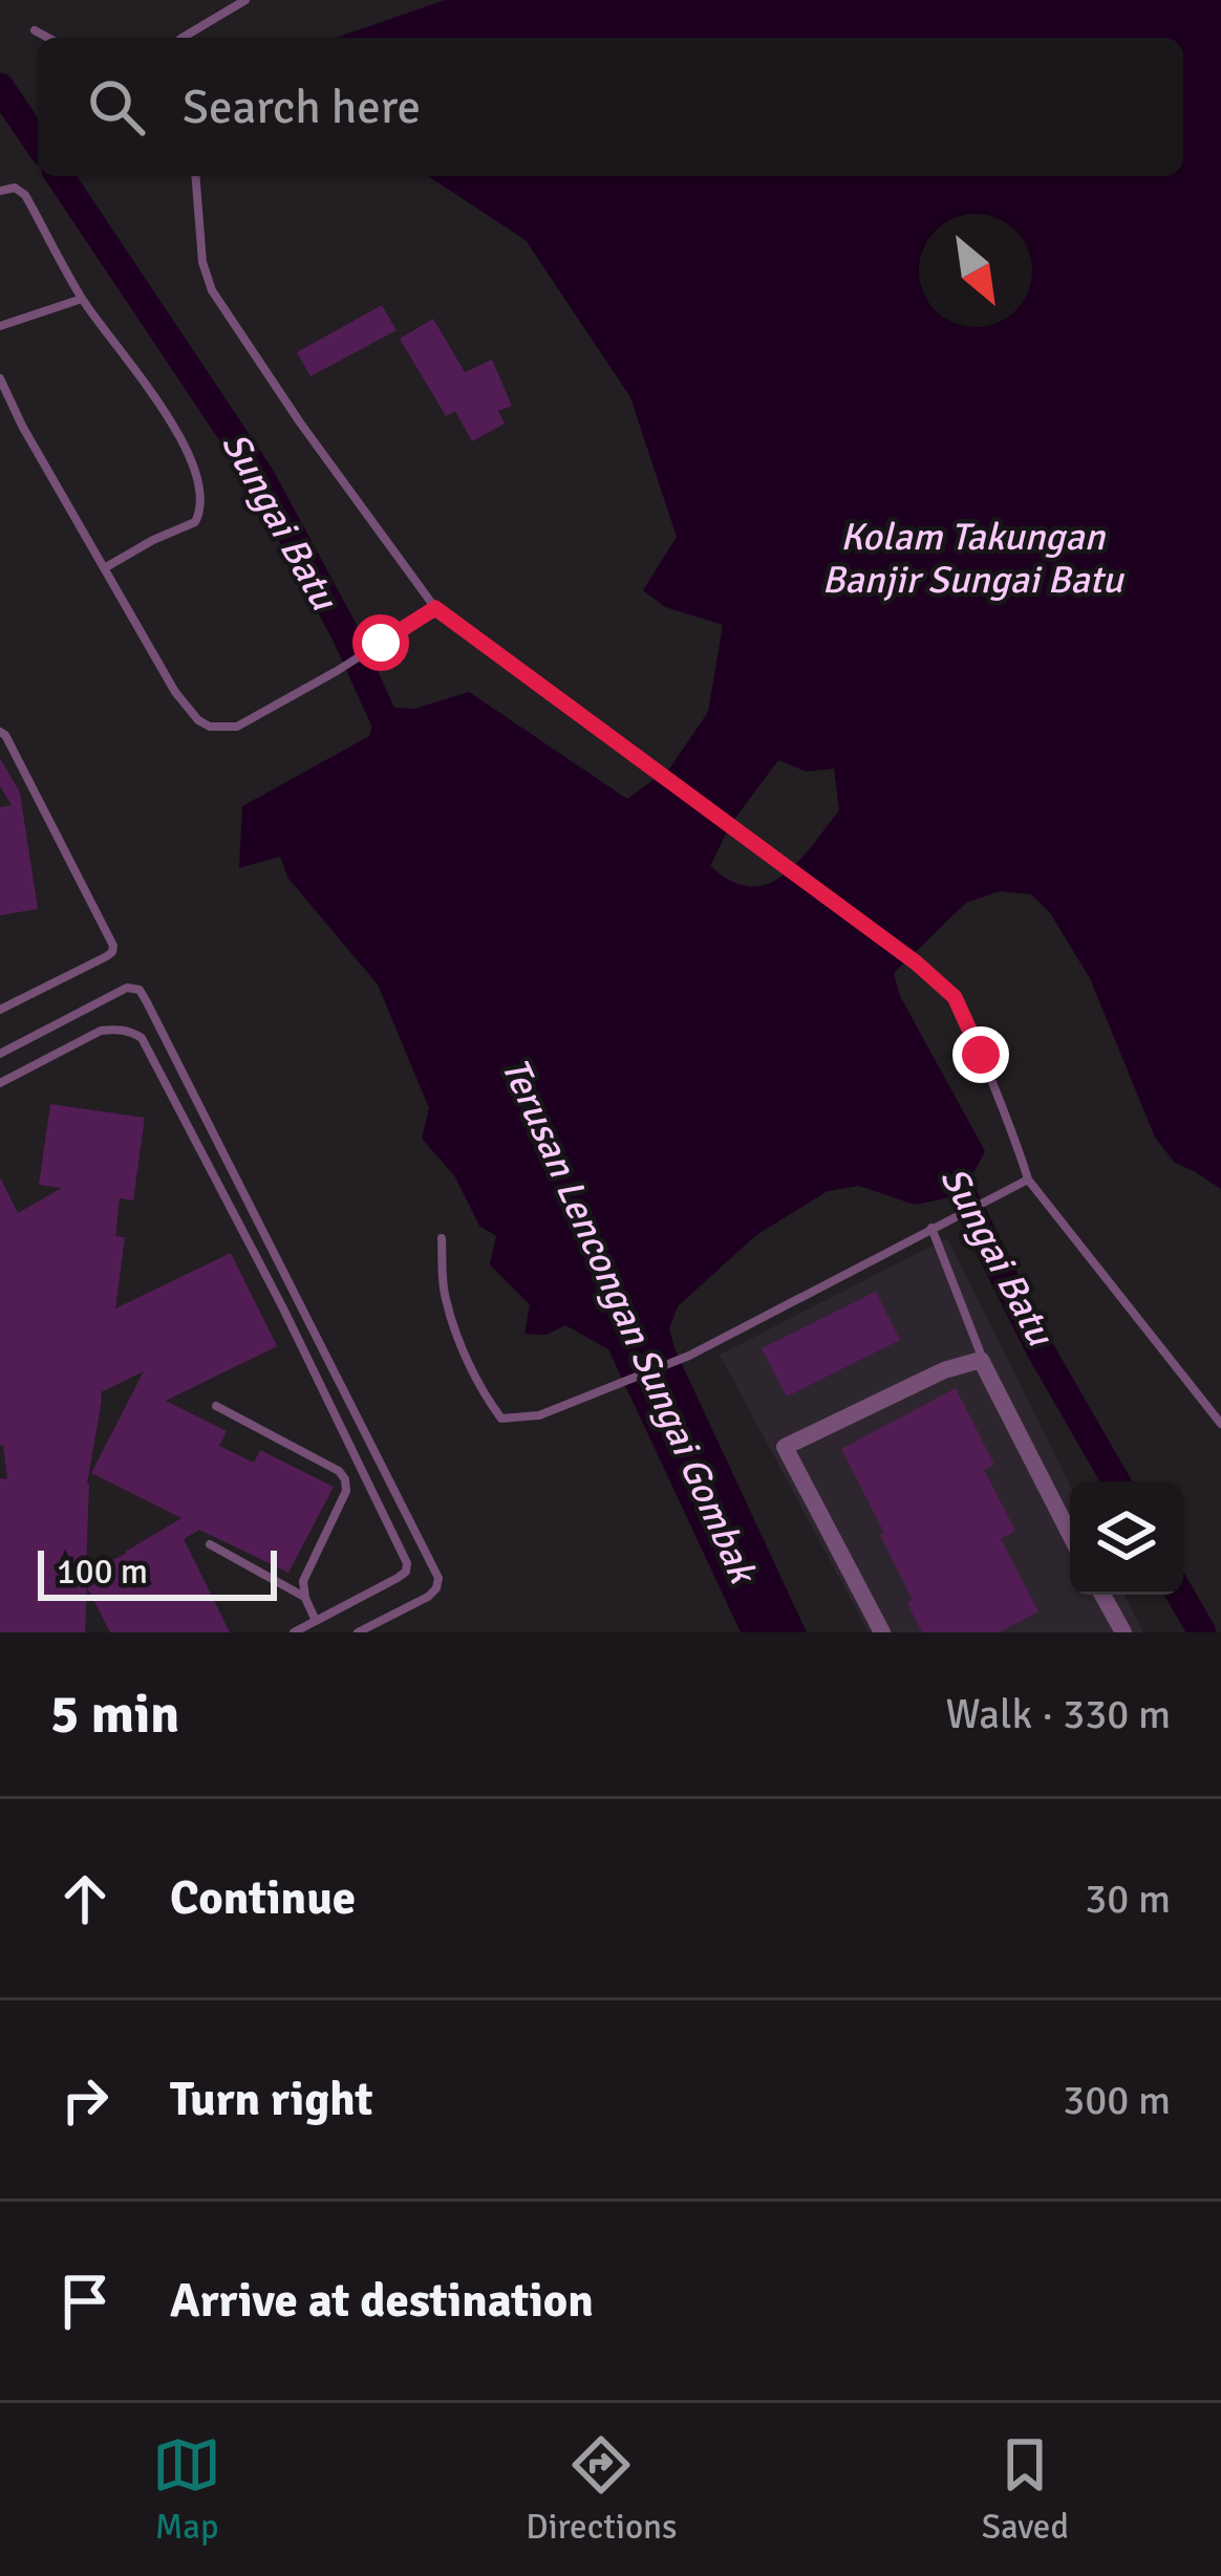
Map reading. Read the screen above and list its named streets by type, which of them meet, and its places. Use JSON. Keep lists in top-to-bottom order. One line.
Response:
{"water":["Sungai Batu","Kolam Takungan Banjir Sungai Batu","Terusan Lencongan Sungai Gombak"],"scale_bar":"100 m","north":"bottom right","page":{"search":"Search here","scale":"100 m","heading":["5 min","Walk · 330 m"],"list":[["Continue","30 m"],["Turn right","300 m"],"Arrive at destination"],"nav":["Map","Directions","Saved"]}}
